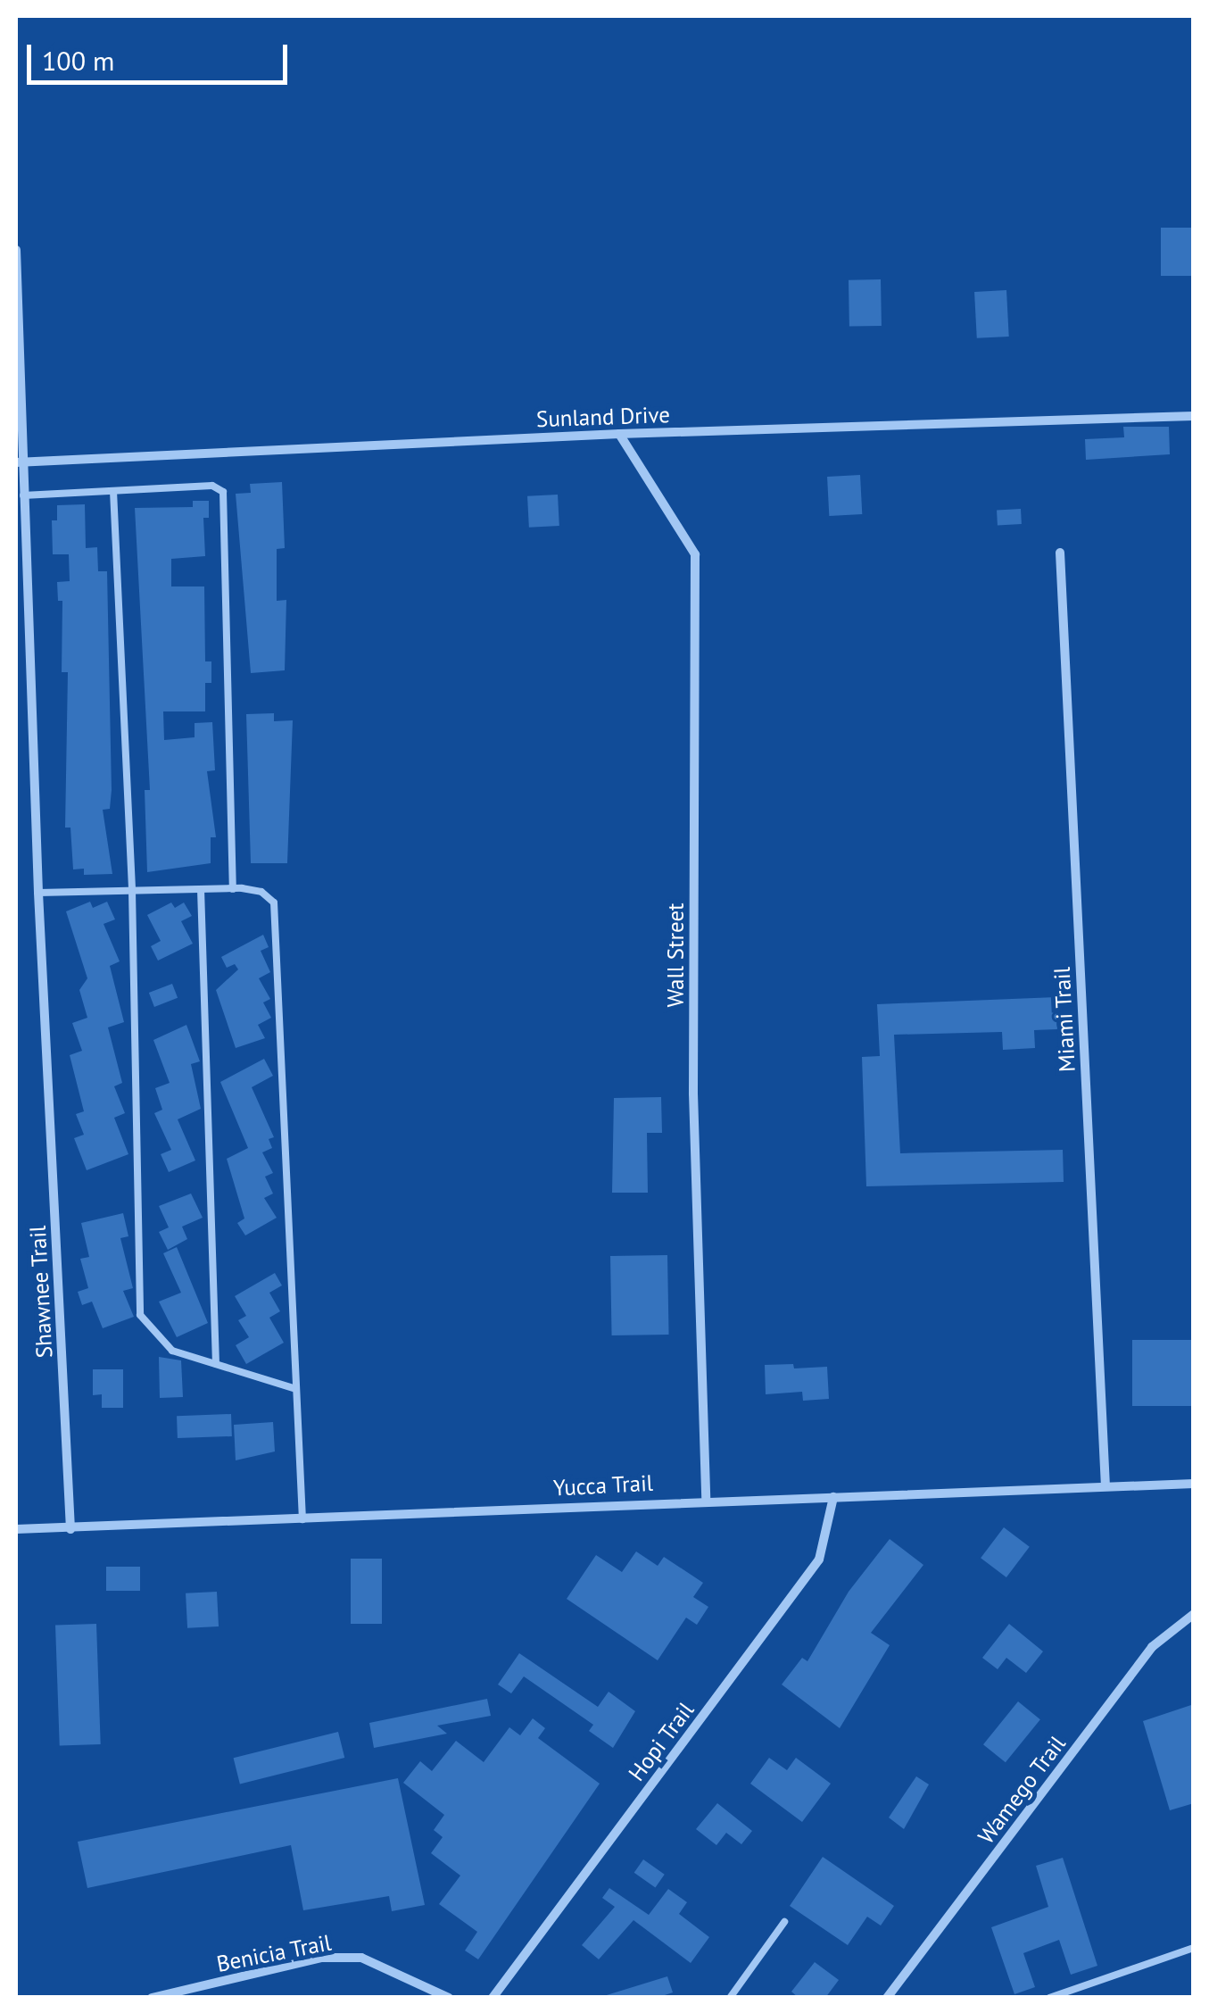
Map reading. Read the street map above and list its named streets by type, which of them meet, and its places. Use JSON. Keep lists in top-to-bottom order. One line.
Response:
{"streets":{"street":["Sunland Drive","Wall Street","Miami Trail","Shawnee Trail","Yucca Trail","Hopi Trail","Wamego Trail","Benicia Trail"]},"crossings":[["Sunland Drive","Wall Street"],["Sunland Drive","Shawnee Trail"],["Wall Street","Yucca Trail"],["Miami Trail","Yucca Trail"],["Shawnee Trail","Yucca Trail"],["Yucca Trail","Hopi Trail"]],"scale_bar":"100 m"}
